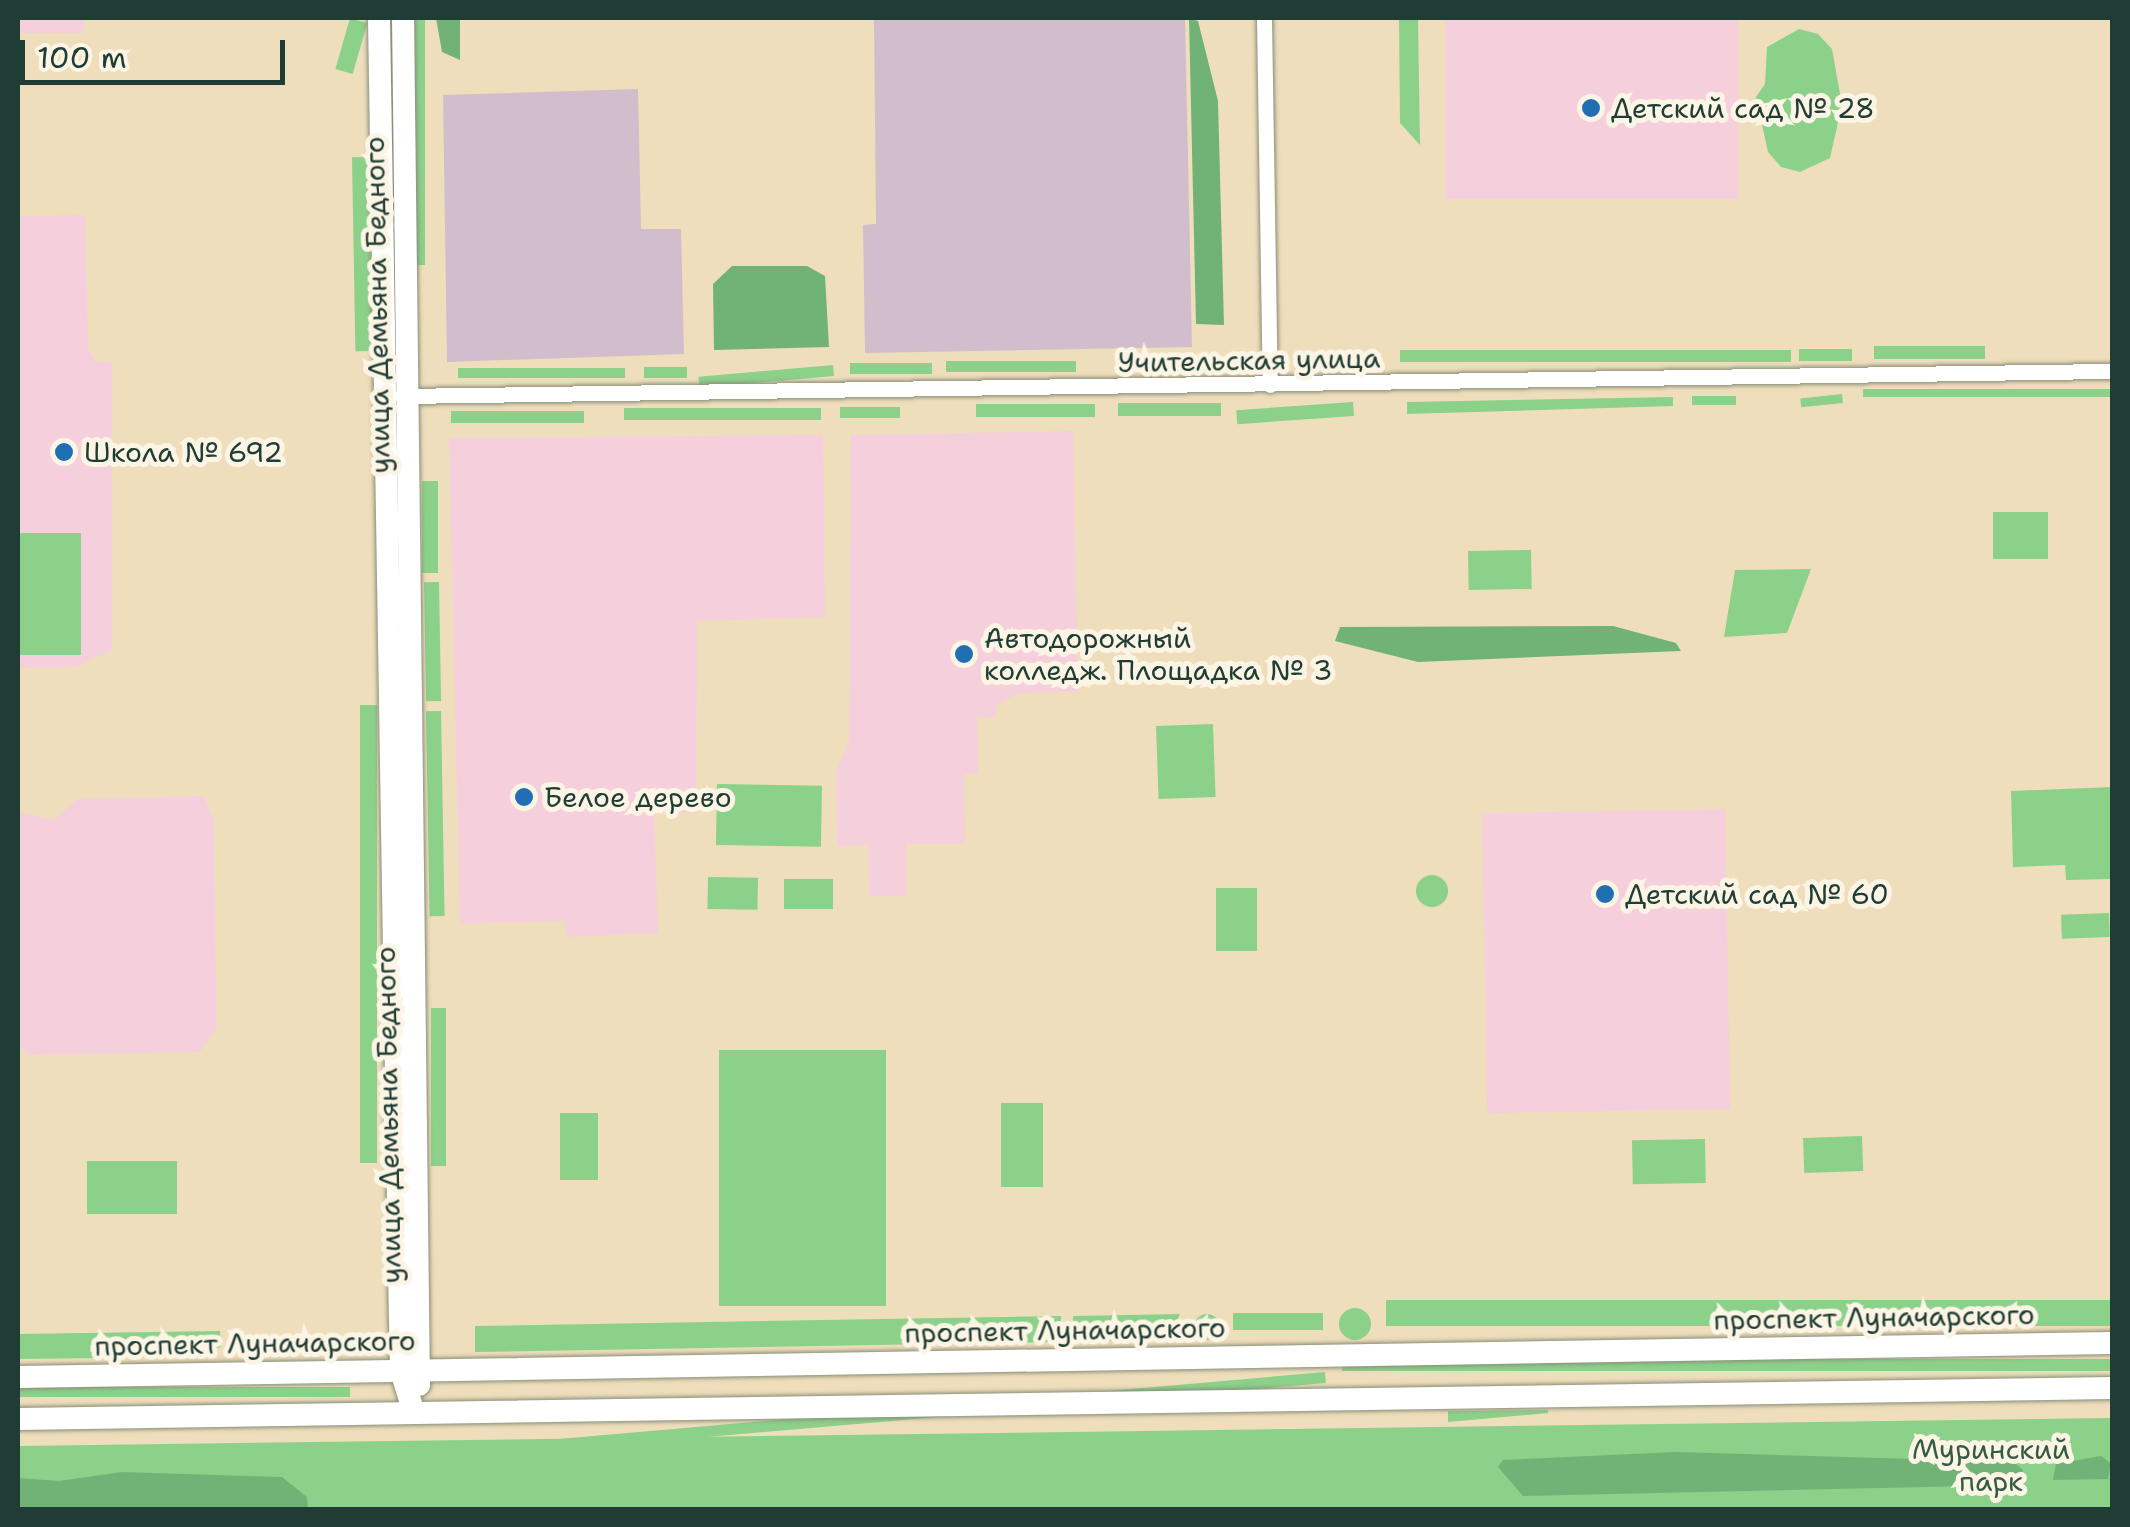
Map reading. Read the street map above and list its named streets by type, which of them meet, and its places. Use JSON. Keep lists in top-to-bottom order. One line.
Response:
{"streets":{"main road":["улица Демьяна Бедного","проспект Луначарского"],"street":["Учительская улица"]},"crossings":[["улица Демьяна Бедного","Учительская улица"],["улица Демьяна Бедного","проспект Луначарского"]],"parks":["Муринский парк"],"places":["Детский сад № 28","Школа № 692","Автодорожный колледж. Площадка № 3","Белое дерево","Детский сад № 60"],"scale_bar":"100 m"}
